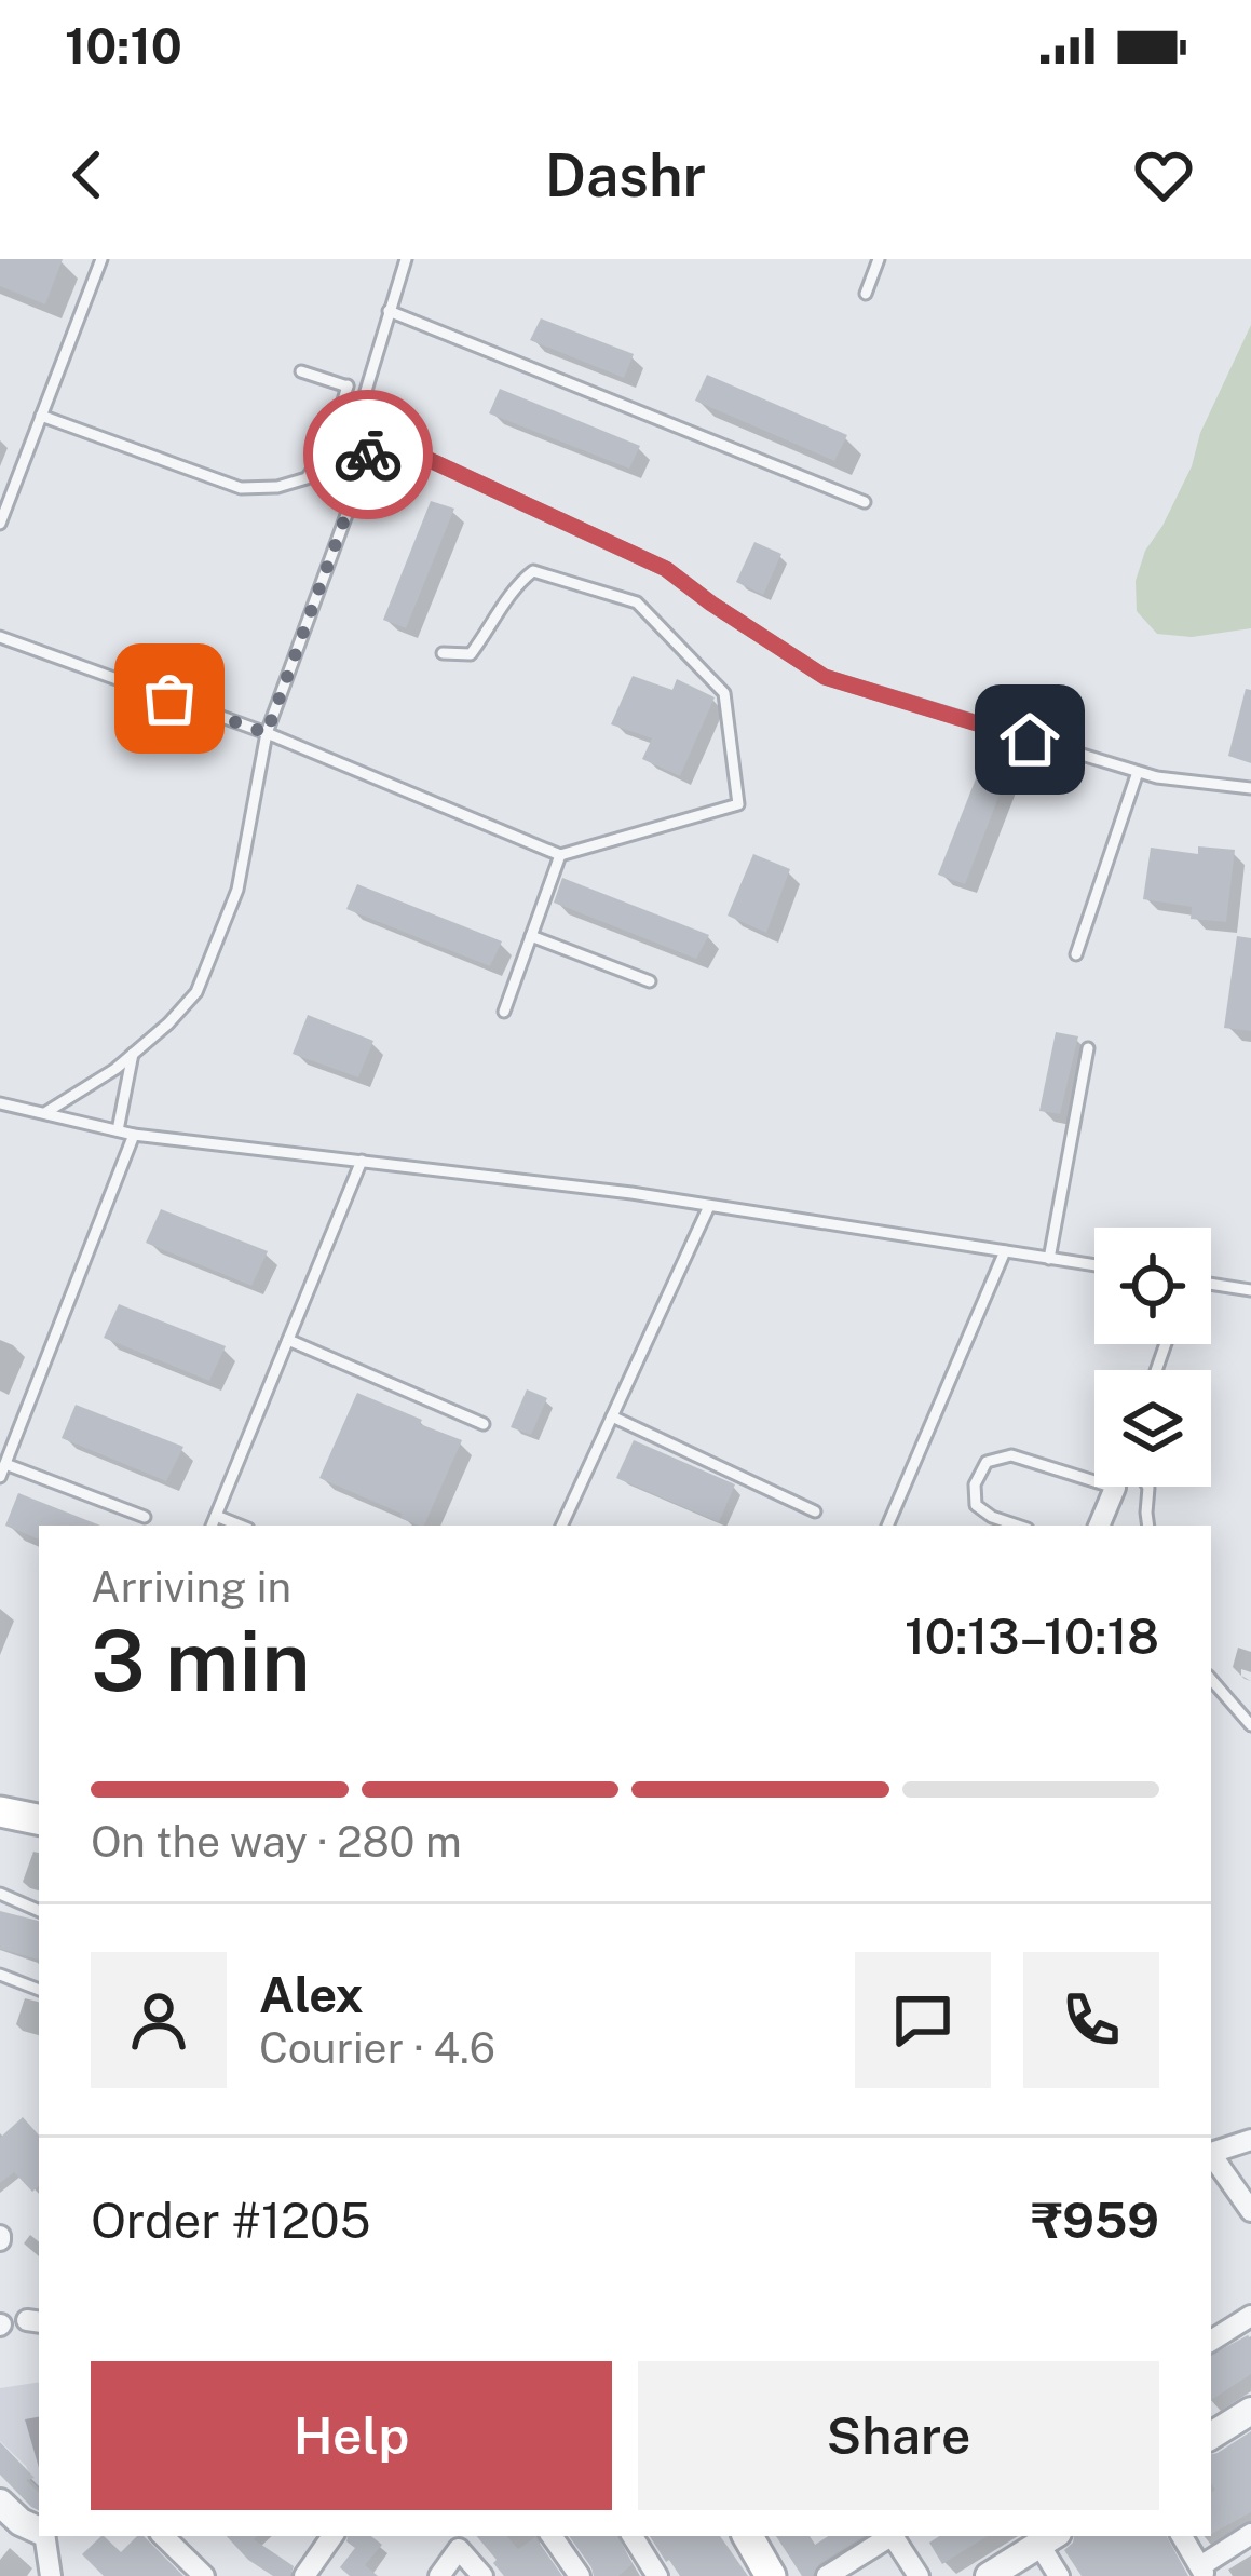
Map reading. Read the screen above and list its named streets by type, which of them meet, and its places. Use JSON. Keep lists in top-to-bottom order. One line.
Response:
{"page":{"status":"10:10","header":"Dashr","heading":["3 min","Arriving in","10:13–10:18"],"panel":["Alex","Courier · 4.6","Order #1205","₹959"],"bar":"On the way · 280 m","buttons":["Help","Share"]}}
